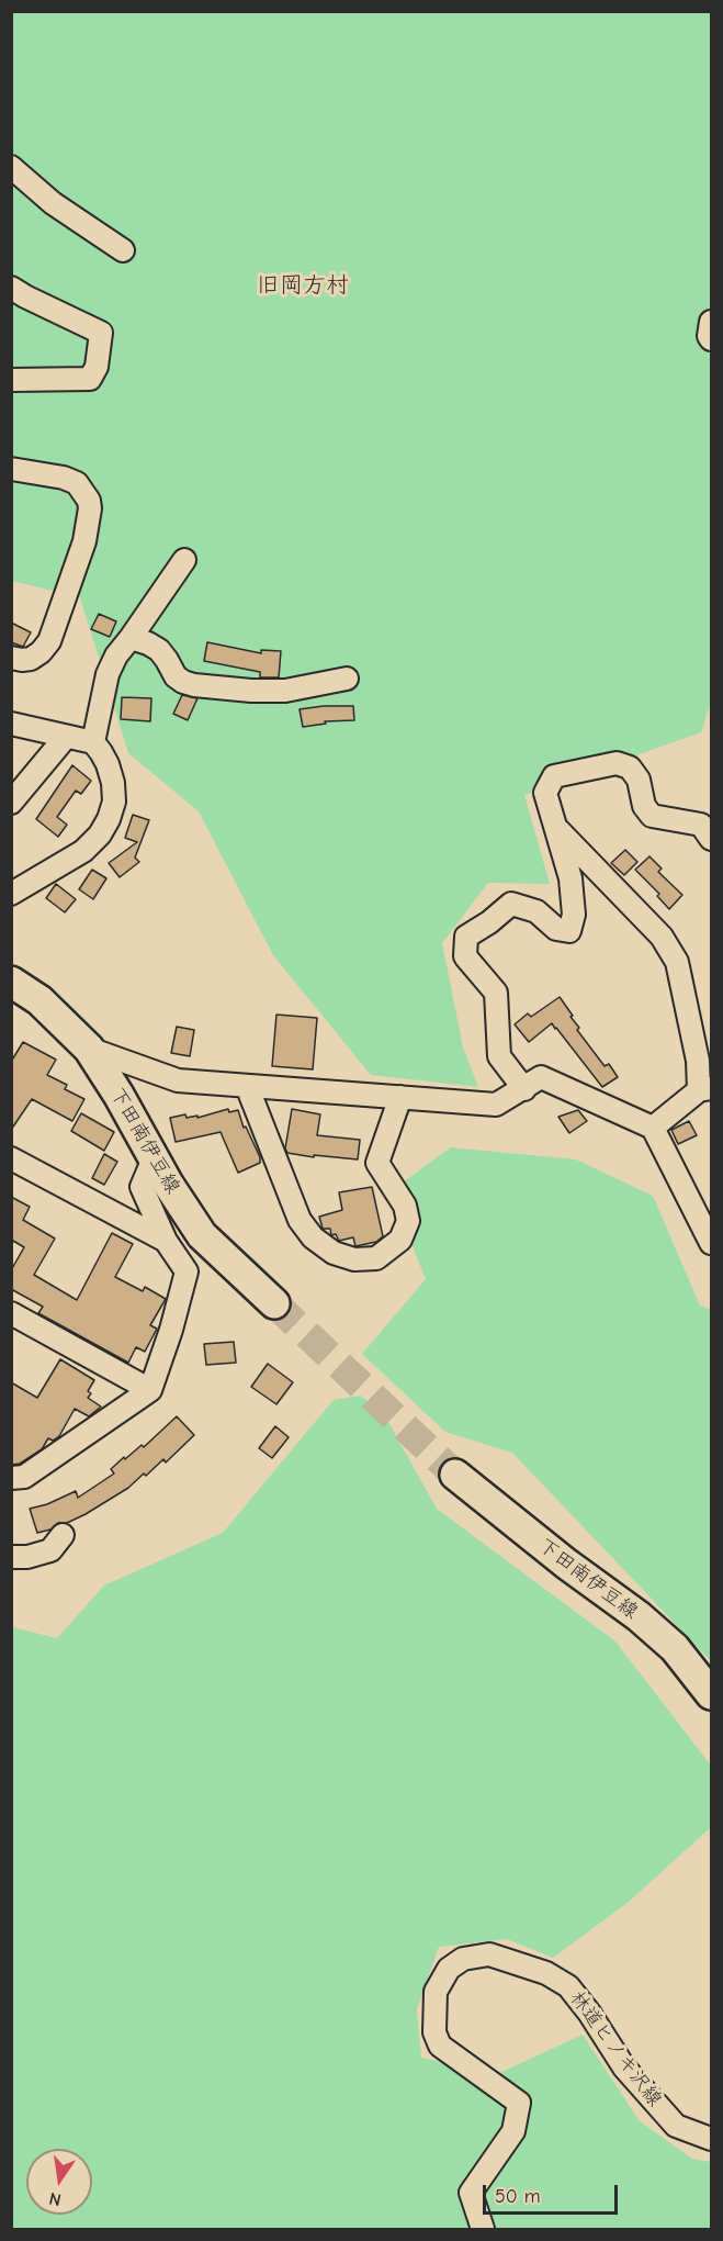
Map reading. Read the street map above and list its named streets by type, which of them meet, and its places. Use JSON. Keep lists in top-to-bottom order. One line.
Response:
{"streets":{"main road":["下田南伊豆線"],"street":["林道ヒノキ沢線"]},"districts":["旧岡方村"],"scale_bar":"50 m","north":"bottom"}
